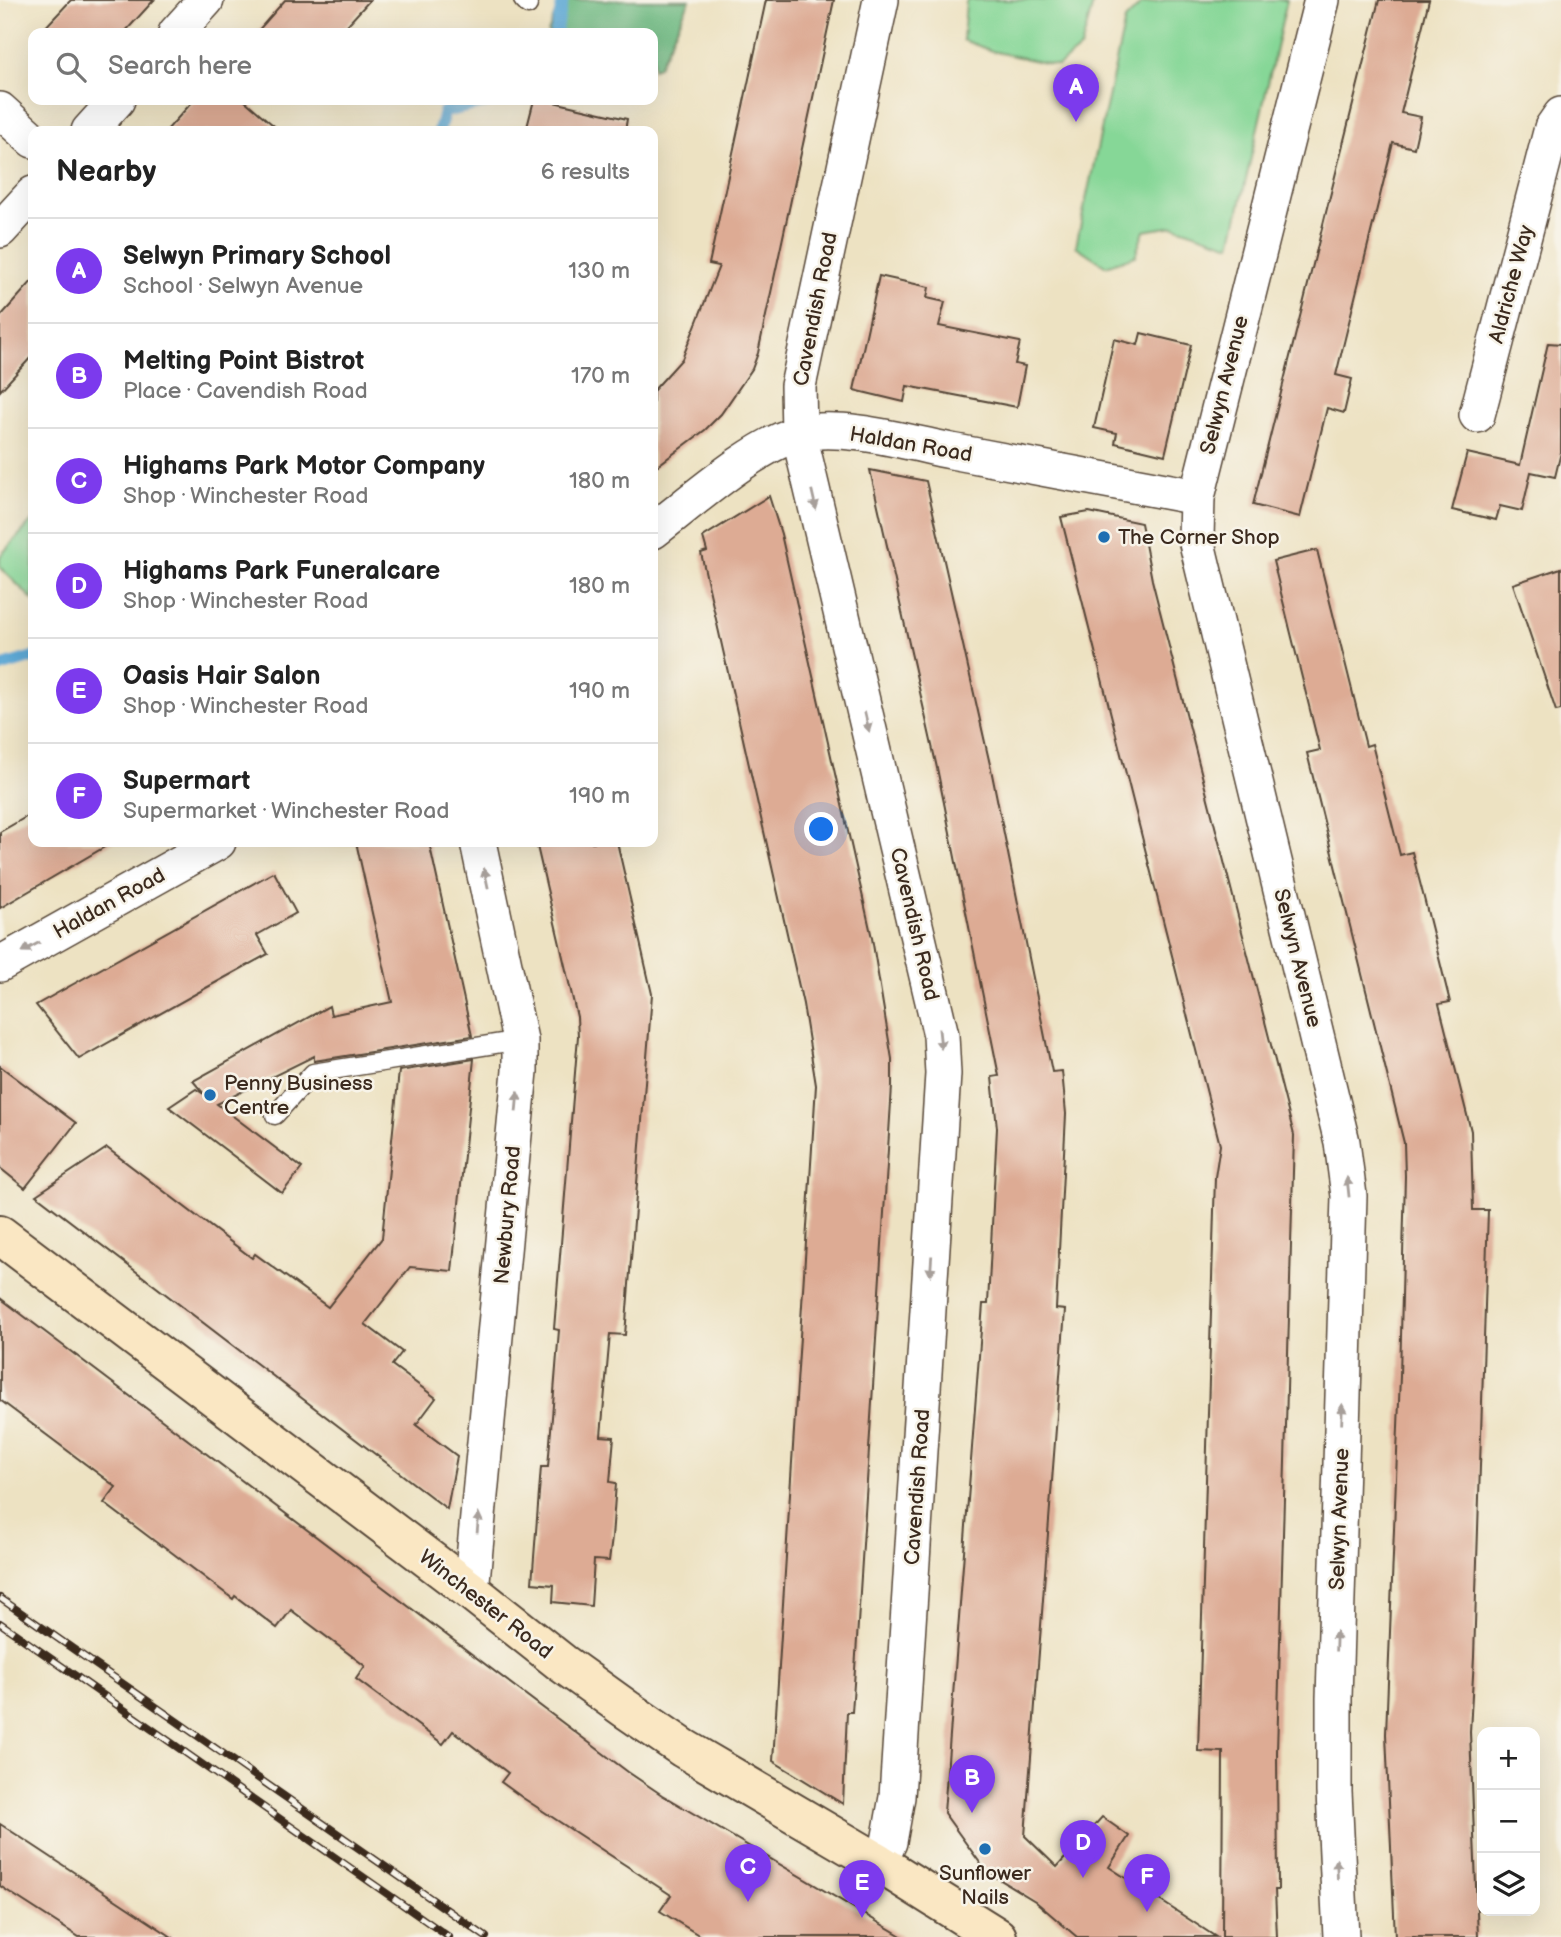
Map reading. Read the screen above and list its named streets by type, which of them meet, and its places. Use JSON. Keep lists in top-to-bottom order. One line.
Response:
{"streets":{"main road":["Winchester Road"],"street":["Aldriche Way","Cavendish Road","Selwyn Avenue","Haldan Road","Newbury Road"]},"crossings":[["Cavendish Road","Haldan Road"],["Cavendish Road","Winchester Road"],["Selwyn Avenue","Haldan Road"],["Newbury Road","Winchester Road"]],"one_way":["Cavendish Road","Selwyn Avenue","Newbury Road"],"places":["The Corner Shop","Penny Business Centre","Sunflower Nails"],"page":{"search":"Search here","pins":["A","B","D","C","F","E"],"heading":["Nearby","6 results"],"list":[{"mark":"A","name":"Selwyn Primary School","note":"School · Selwyn Avenue","value":"130 m"},{"mark":"B","name":"Melting Point Bistrot","note":"Place · Cavendish Road","value":"170 m"},{"mark":"C","name":"Highams Park Motor Company","note":"Shop · Winchester Road","value":"180 m"},{"mark":"D","name":"Highams Park Funeralcare","note":"Shop · Winchester Road","value":"180 m"},{"mark":"E","name":"Oasis Hair Salon","note":"Shop · Winchester Road","value":"190 m"},{"mark":"F","name":"Supermart","note":"Supermarket · Winchester Road","value":"190 m"}],"map_buttons":["+","−"]}}
